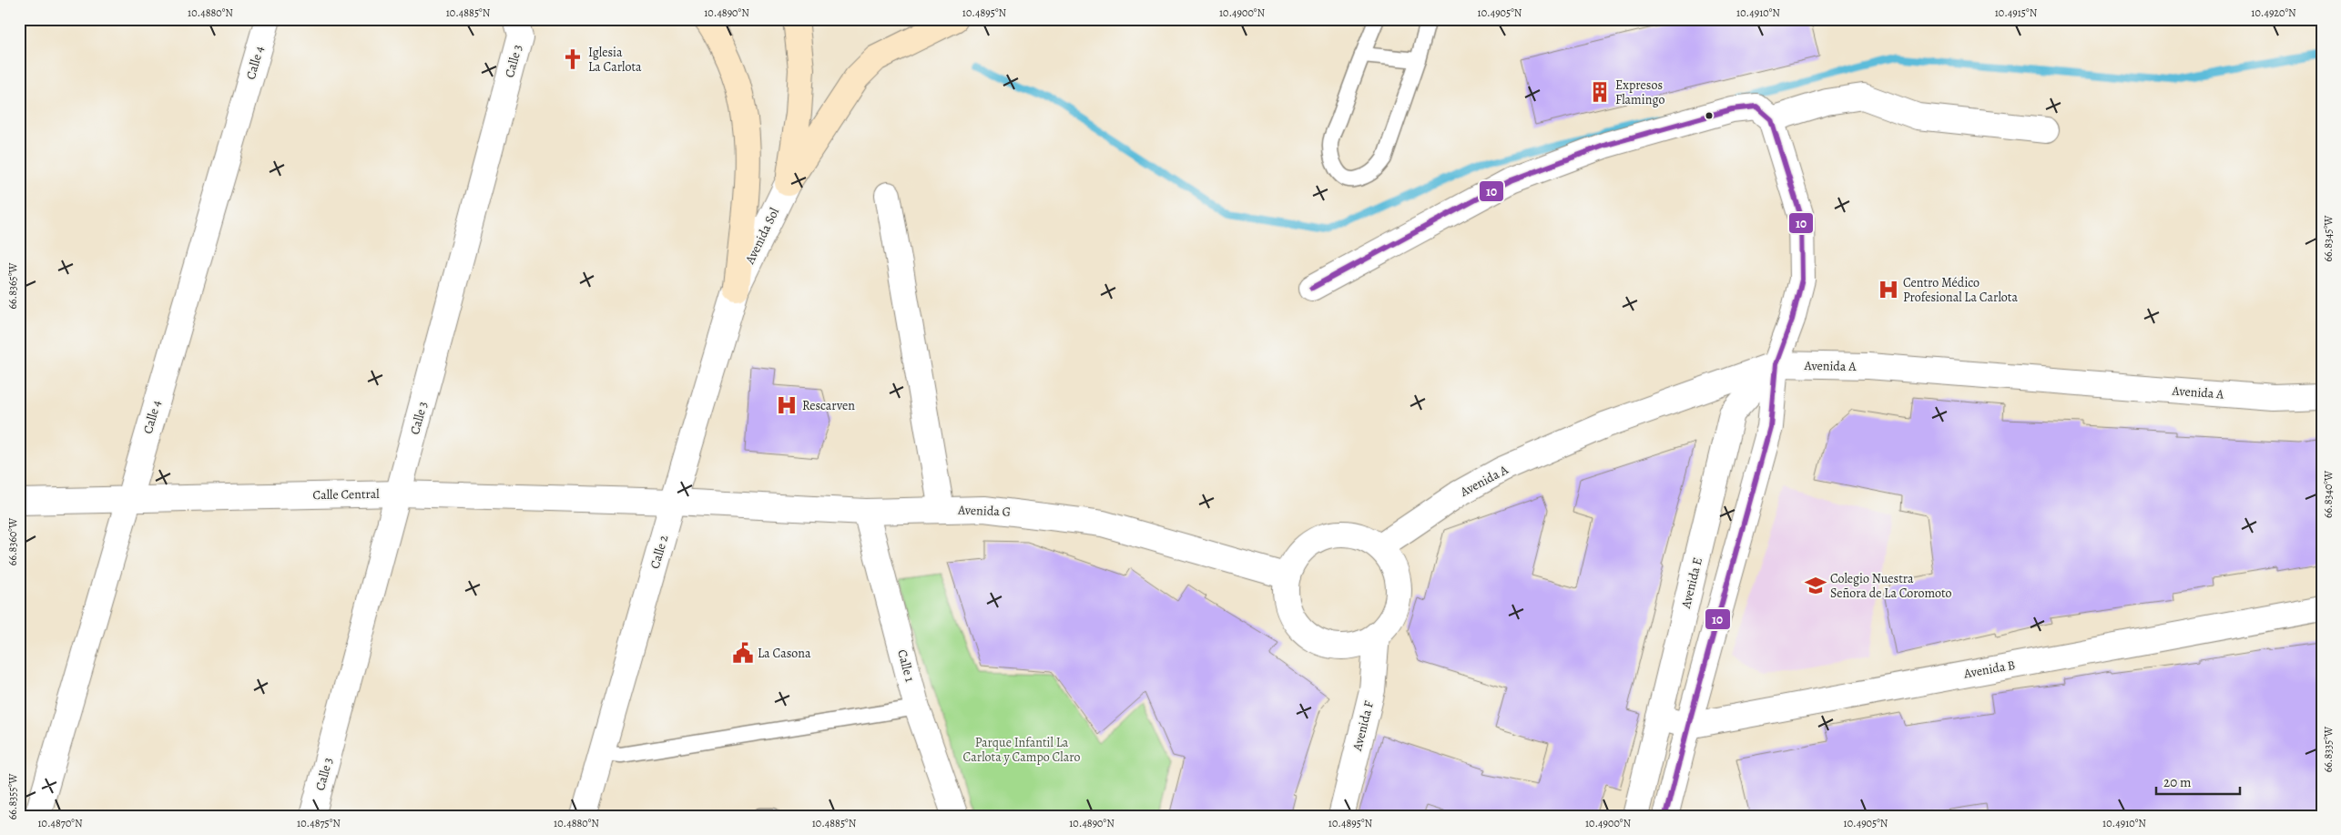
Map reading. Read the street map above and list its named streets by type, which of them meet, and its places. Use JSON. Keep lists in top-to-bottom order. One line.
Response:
{"streets":{"street":["Calle 3","Calle 4","Avenida Sol","Avenida A","Calle Central","Avenida G","Calle 2","Avenida E","Calle 1","Avenida B","Avenida F"]},"crossings":[["Calle 3","Calle Central"],["Calle 4","Calle Central"],["Avenida Sol","Calle 2"],["Avenida A","Avenida G"],["Avenida A","Avenida E"],["Avenida A","Avenida F"],["Calle Central","Avenida G"],["Calle Central","Calle 2"],["Avenida G","Calle 2"],["Avenida G","Calle 1"],["Avenida G","Avenida F"],["Avenida E","Avenida B"]],"parks":["Parque Infantil La Carlota y Campo Claro"],"places":{"church":["Iglesia La Carlota"],"building":["Expresos Flamingo"],"hospital":["Centro Médico Profesional La Carlota","Rescarven"],"school or university":["Colegio Nuestra Señora de La Coromoto"],"public building":["La Casona"]},"lines":["transit line 10"],"scale_bar":"20 m","coordinates":["10.4880°N","10.4885°N","10.4890°N","10.4895°N","10.4900°N","10.4905°N","10.4910°N","10.4915°N","10.4920°N","66.8345°W","66.8365°W","66.8340°W","66.8360°W","66.8335°W","66.8355°W","10.4870°N","10.4875°N"]}
